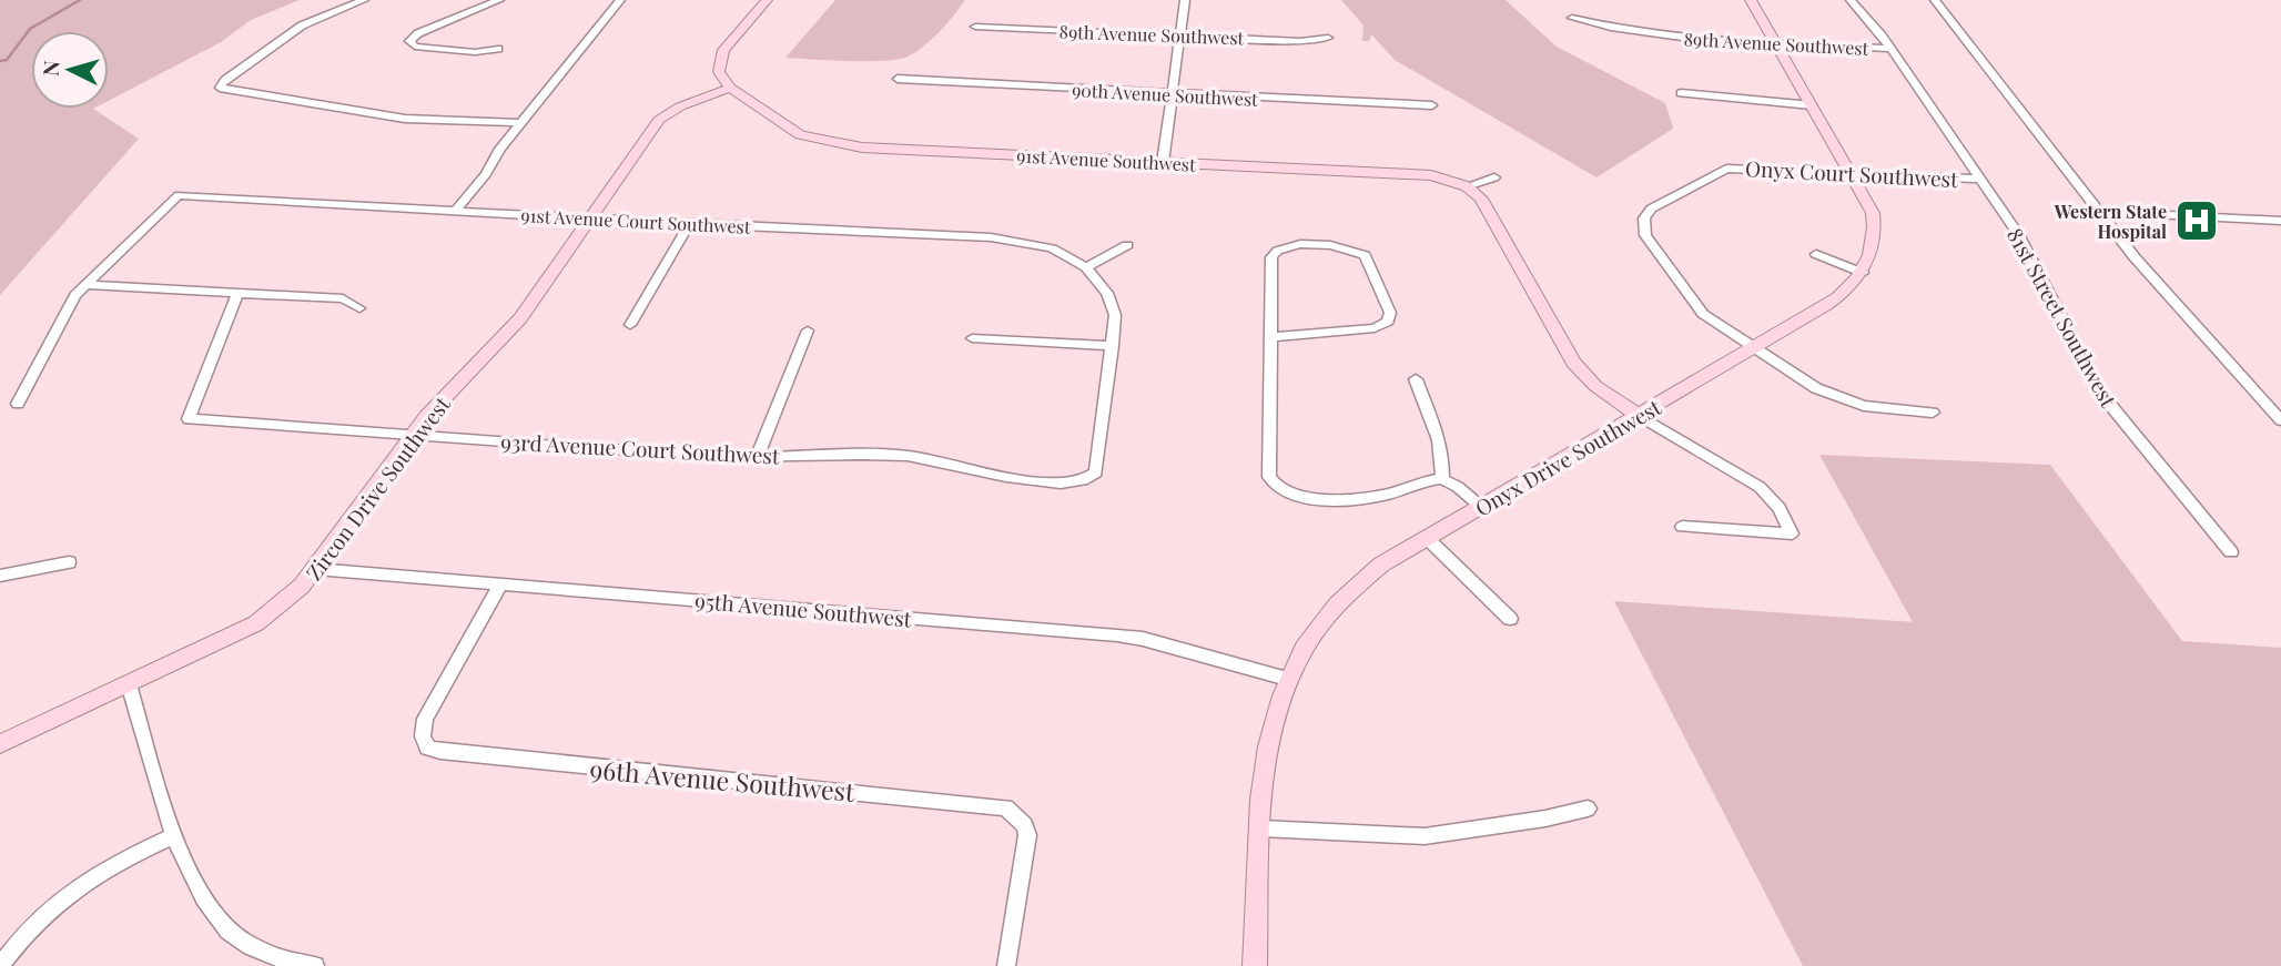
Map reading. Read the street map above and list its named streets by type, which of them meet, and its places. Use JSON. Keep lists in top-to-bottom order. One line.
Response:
{"streets":{"street":["89th Avenue Southwest","90th Avenue Southwest","91st Avenue Southwest","Onyx Court Southwest","91st Avenue Court Southwest","81st Street Southwest","93rd Avenue Court Southwest","Onyx Drive Southwest","Zircon Drive Southwest","95th Avenue Southwest","96th Avenue Southwest"]},"crossings":[["89th Avenue Southwest","81st Street Southwest"],["89th Avenue Southwest","Onyx Drive Southwest"],["91st Avenue Southwest","Zircon Drive Southwest"],["Onyx Court Southwest","81st Street Southwest"],["Onyx Court Southwest","Onyx Drive Southwest"],["91st Avenue Court Southwest","Zircon Drive Southwest"],["93rd Avenue Court Southwest","Zircon Drive Southwest"],["Onyx Drive Southwest","95th Avenue Southwest"],["Zircon Drive Southwest","95th Avenue Southwest"]],"places":{"hospital":["Western State Hospital"]},"north":"left"}
